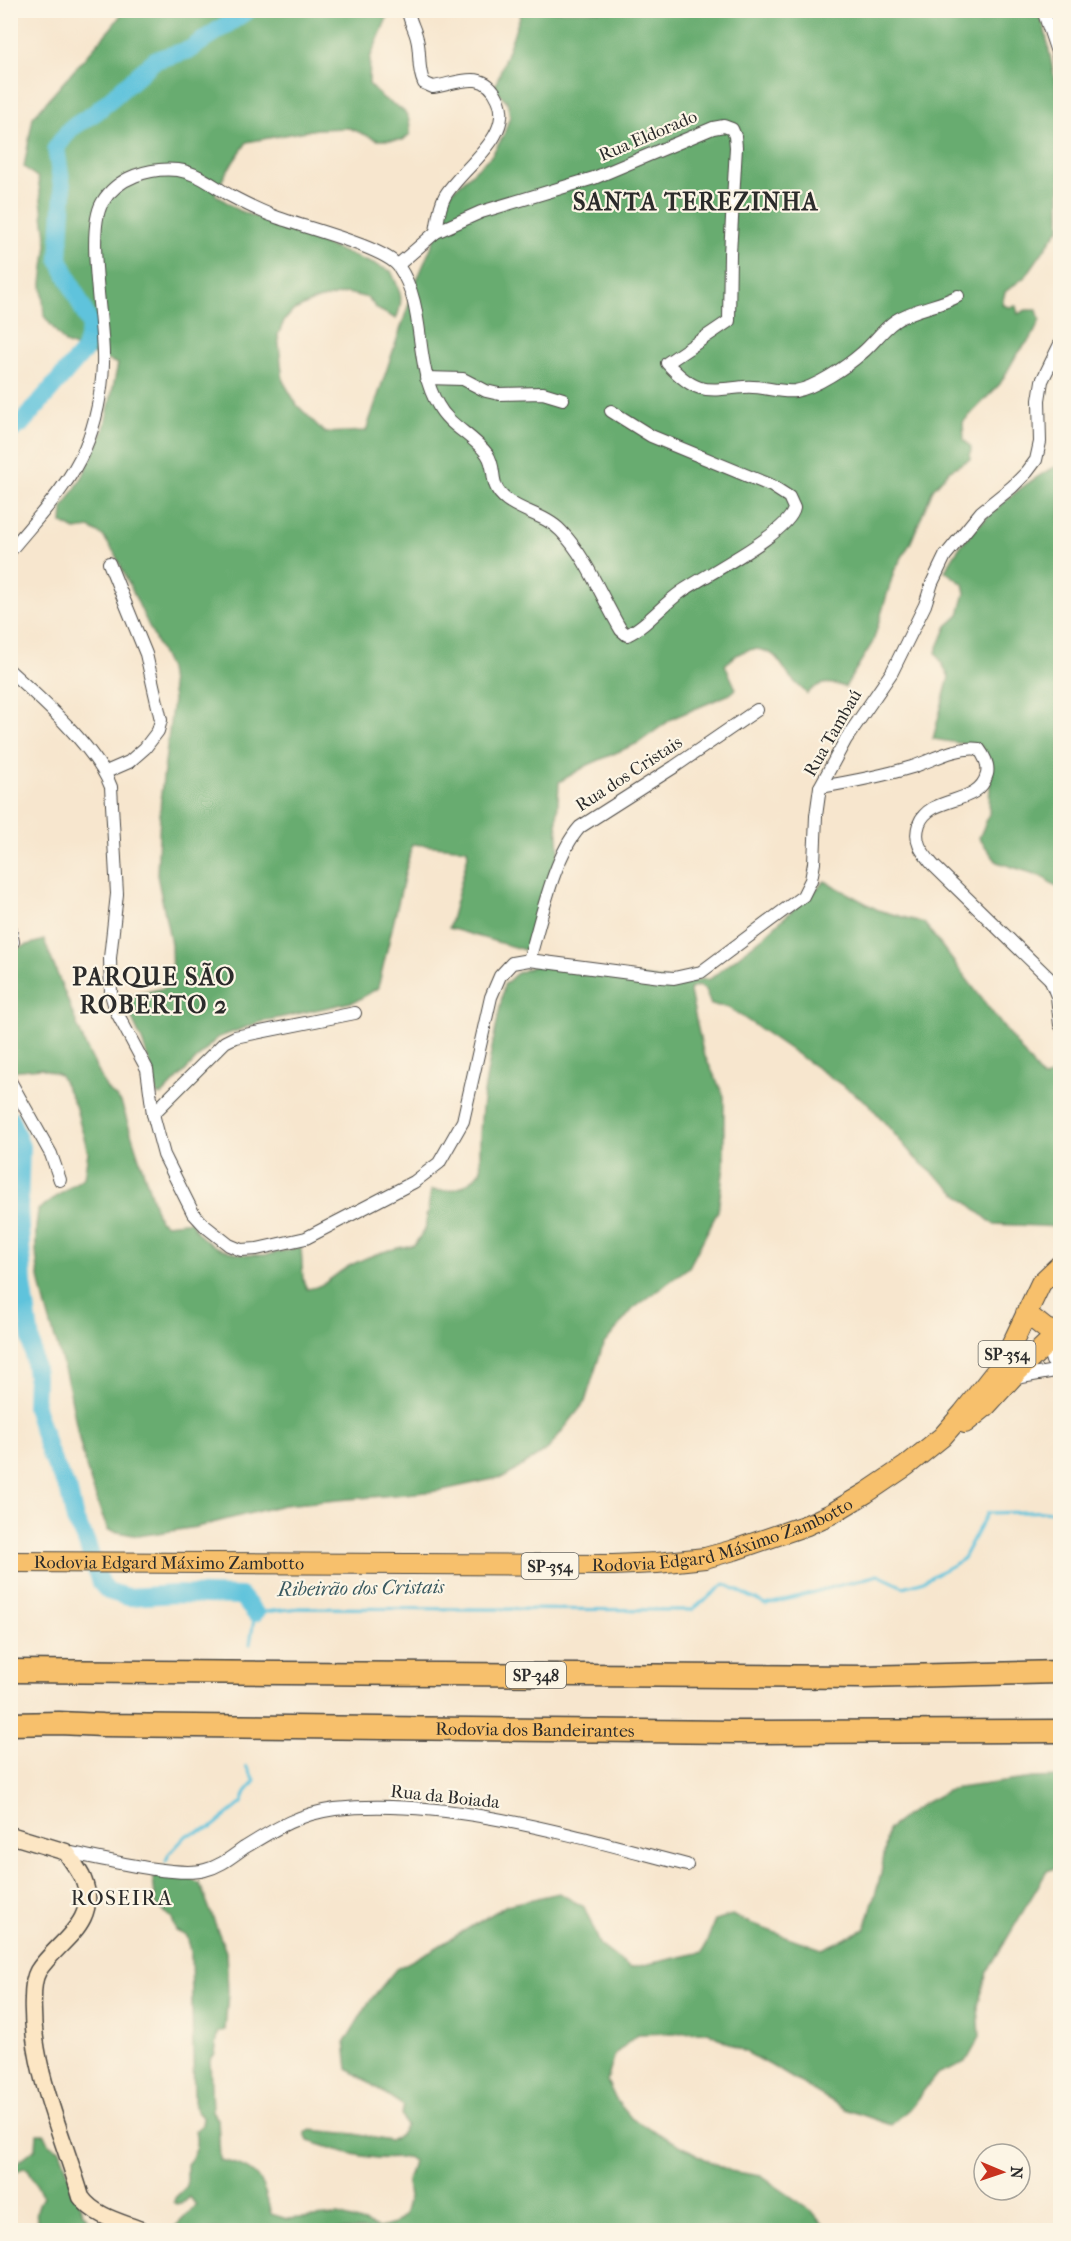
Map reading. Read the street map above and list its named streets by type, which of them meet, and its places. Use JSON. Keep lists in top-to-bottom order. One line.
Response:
{"streets":{"highway":["SP-348","Rodovia dos Bandeirantes"],"main road":["SP-354","Rodovia Edgard Máximo Zambotto"],"street":["Rua Eldorado","Rua Tambaú","Rua dos Cristais","Rua da Boiada"]},"crossings":[["Rua Tambaú","Rua dos Cristais"]],"districts":["SANTA TEREZINHA","PARQUE SÃO ROBERTO 2","ROSEIRA"],"water":["Ribeirão dos Cristais"],"north":"right"}
